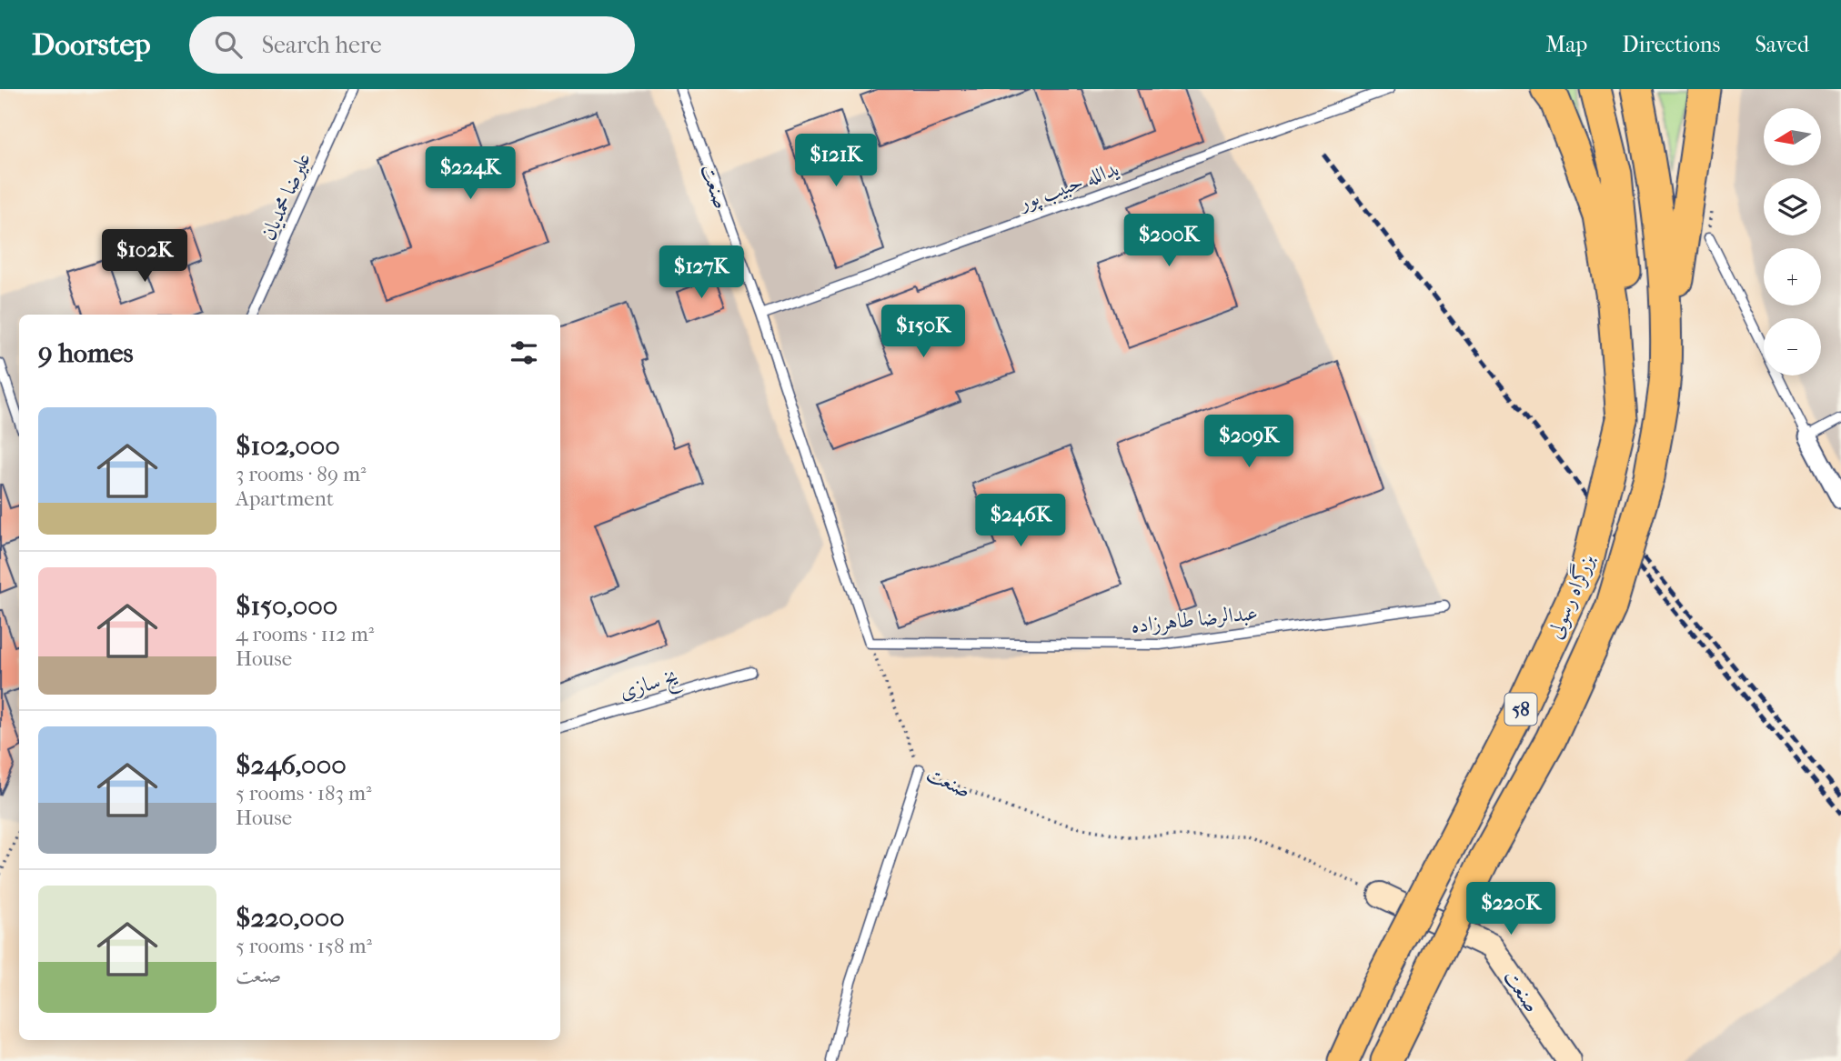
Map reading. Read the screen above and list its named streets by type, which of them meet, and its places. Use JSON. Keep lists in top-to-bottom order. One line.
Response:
{"streets":{"highway":["بزرگراه رسولی","58"],"street":["صنعت"],"lane":["یدالله حبیب پور","علیرضا محمدیان","عبدالرضا طاهرزاده","یخ سازی"]},"crossings":[["یدالله حبیب پور","صنعت"],["صنعت","عبدالرضا طاهرزاده"]],"north":"left","page":{"header":"Doorstep","search":"Search here","nav":["Map","Directions","Saved"],"map_buttons":["+","−"],"price":["$121K","$224K","$200K","$102K","$127K","$150K","$209K","$246K","$220K"],"heading":"9 homes","list":[{"name":"$102,000","note":"3 rooms · 89 m² · Apartment"},{"name":"$150,000","note":"4 rooms · 112 m² · House"},{"name":"$246,000","note":"5 rooms · 183 m² · House"},{"name":"$220,000","note":"5 rooms · 158 m² · صنعت"}]}}
